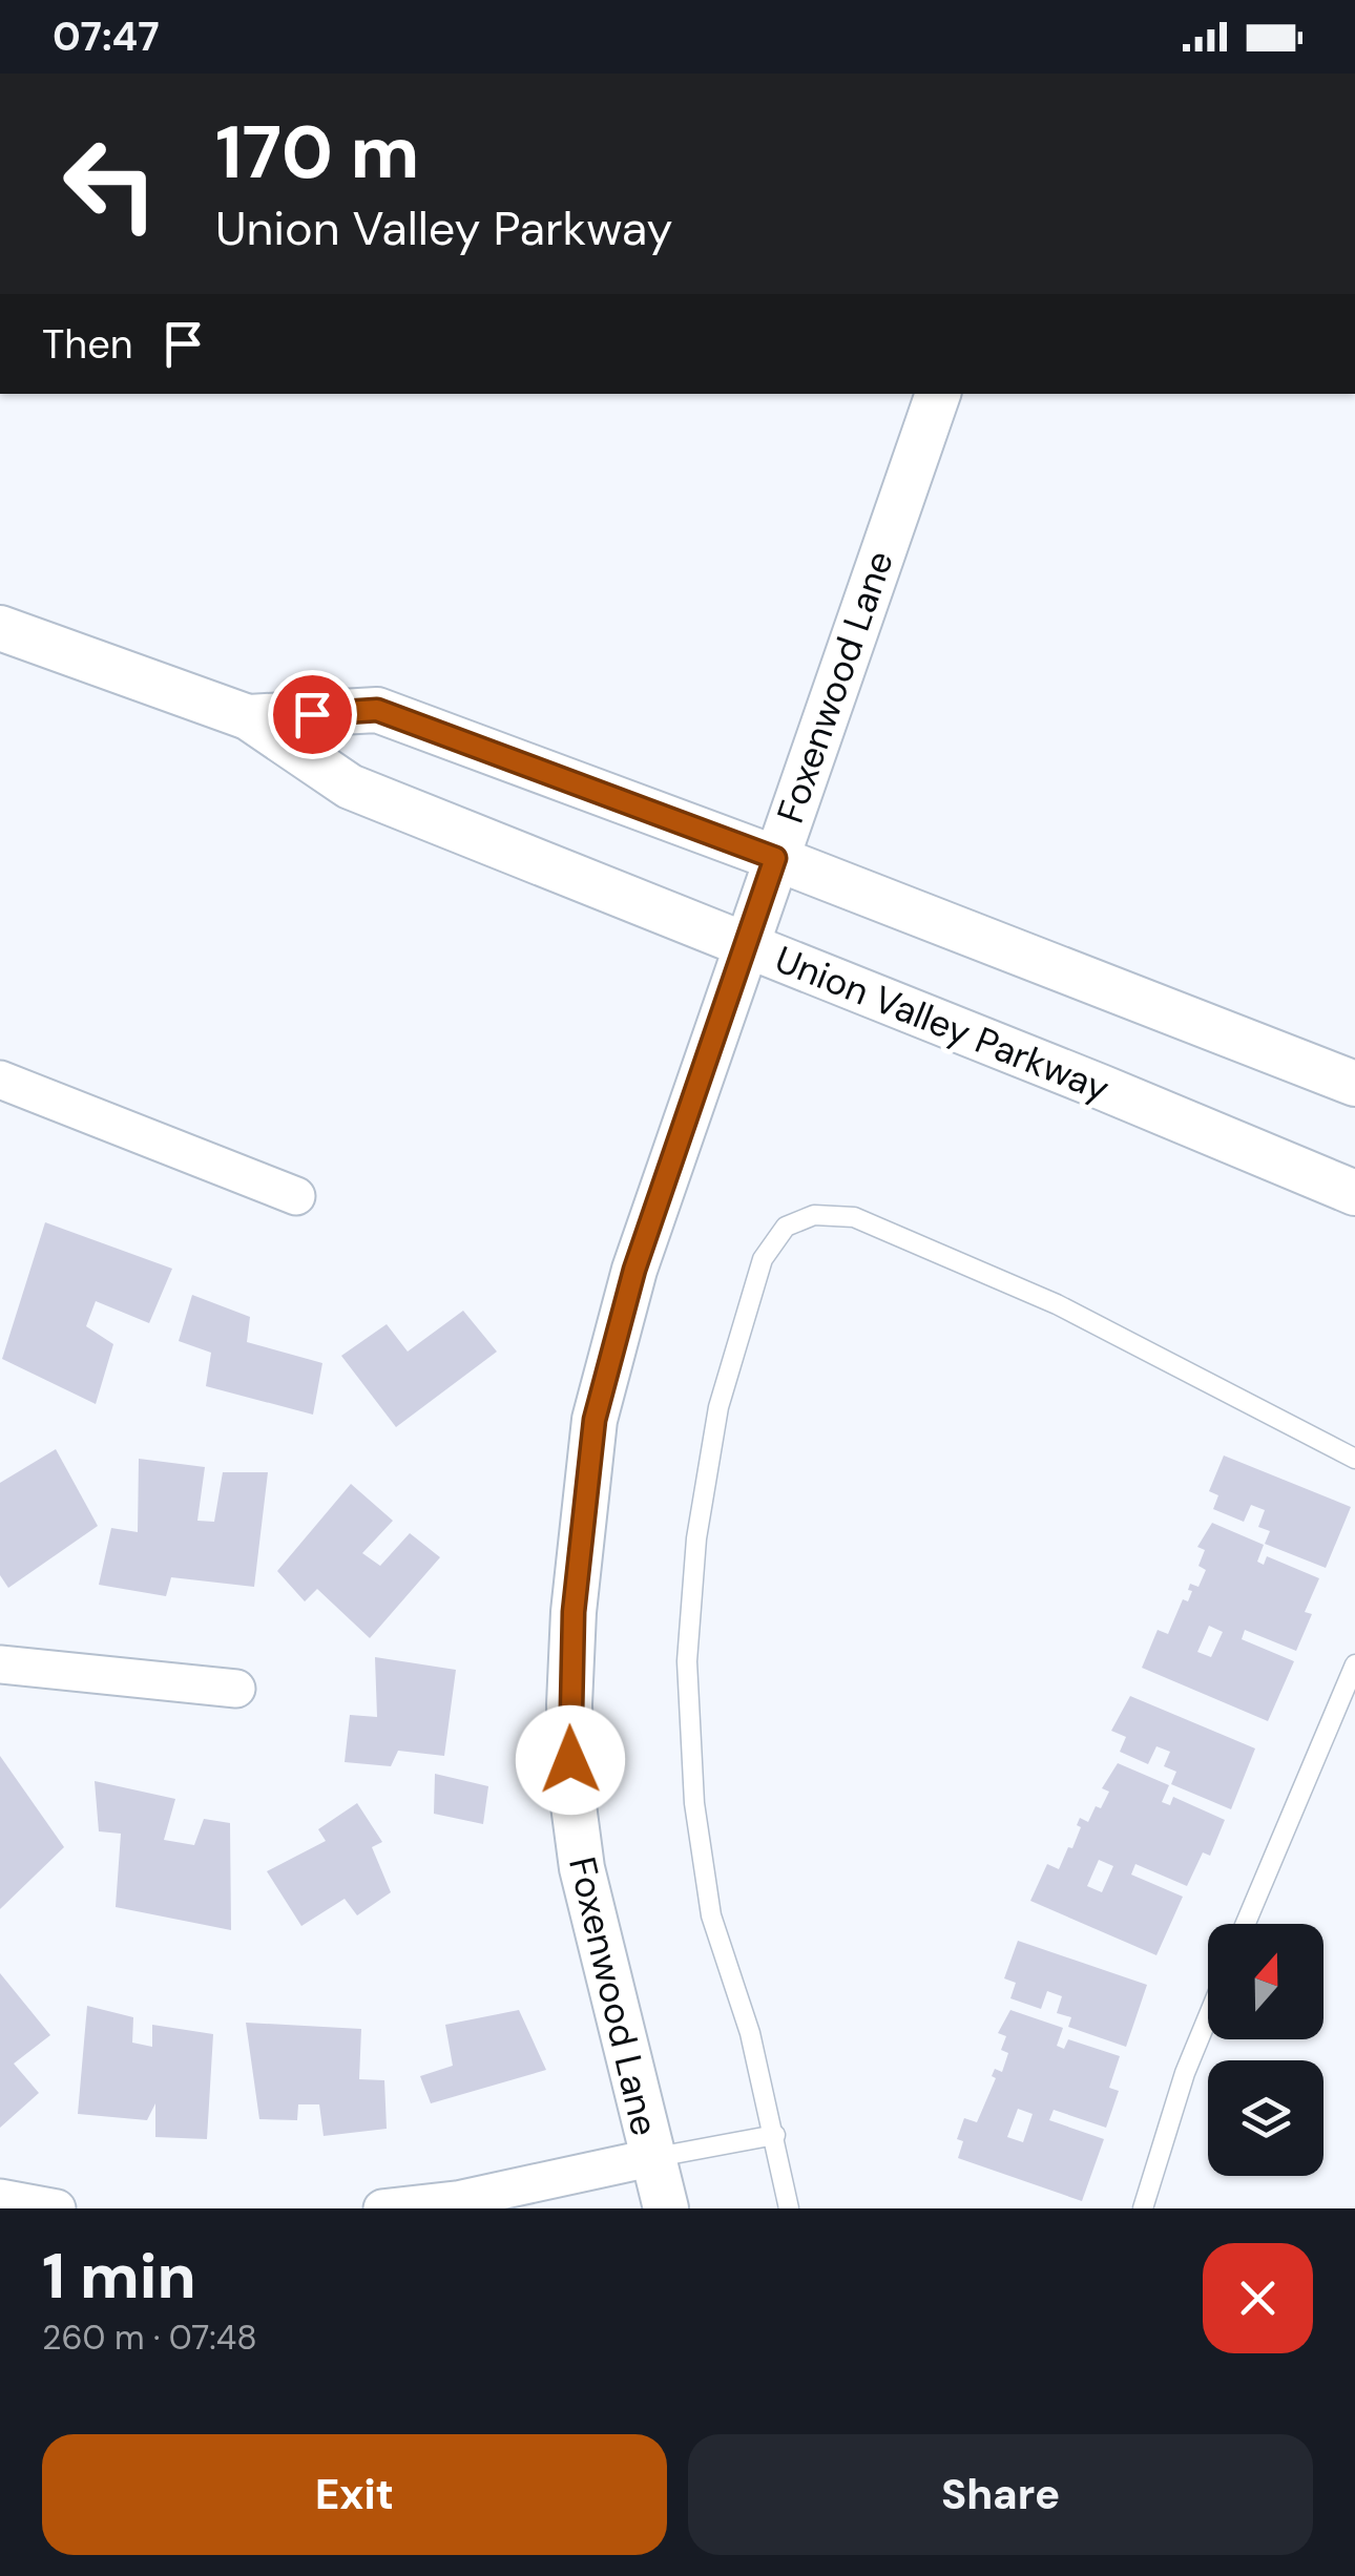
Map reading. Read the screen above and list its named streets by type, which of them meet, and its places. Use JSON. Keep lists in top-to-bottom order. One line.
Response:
{"streets":{"street":["Foxenwood Lane","Union Valley Parkway"]},"crossings":[["Foxenwood Lane","Union Valley Parkway"]],"north":"top","page":{"status":"07:47","turn":["170 m","Union Valley Parkway"],"then":"Then","heading":["1 min","260 m · 07:48"],"buttons":["Exit","Share"]}}
